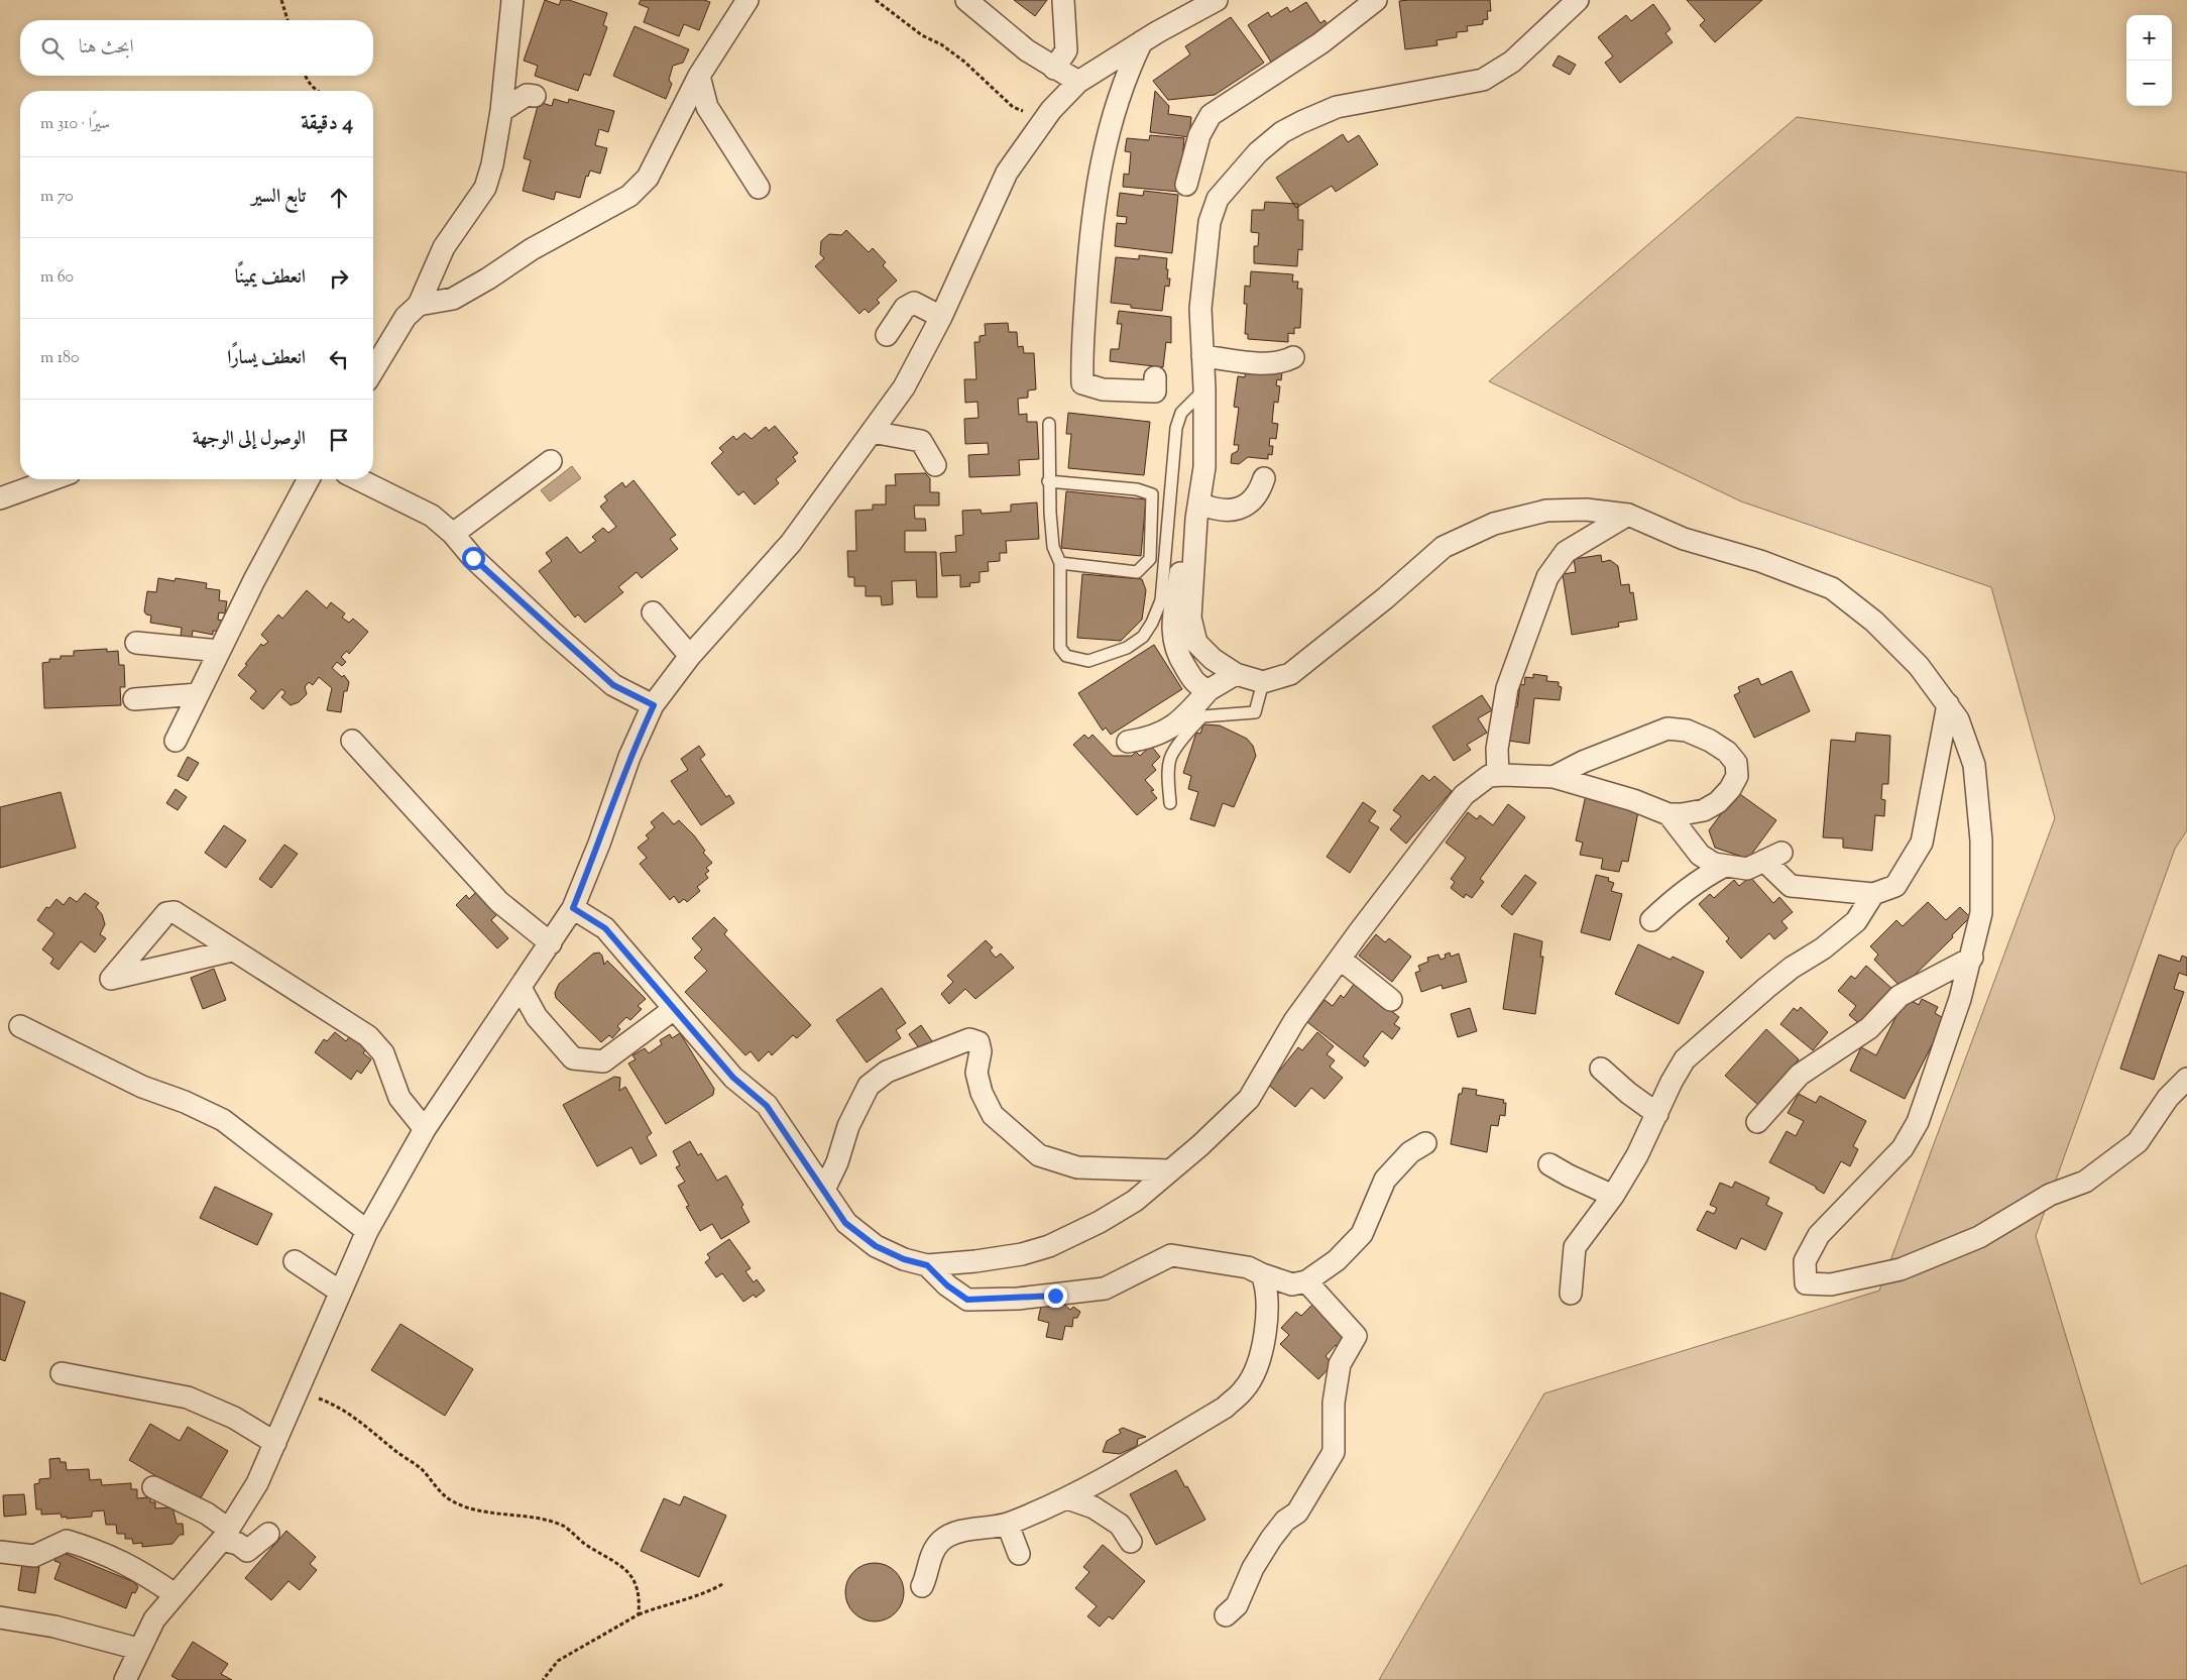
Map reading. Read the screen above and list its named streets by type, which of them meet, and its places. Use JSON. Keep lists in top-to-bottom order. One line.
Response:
{"page":{"map_buttons":["+","−"],"search":"ابحث هنا","heading":["4 دقيقة","سيرًا · 310 m"],"list":[["تابع السير","70 m"],["انعطف يمينًا","60 m"],["انعطف يسارًا","180 m"],"الوصول إلى الوجهة"]}}
